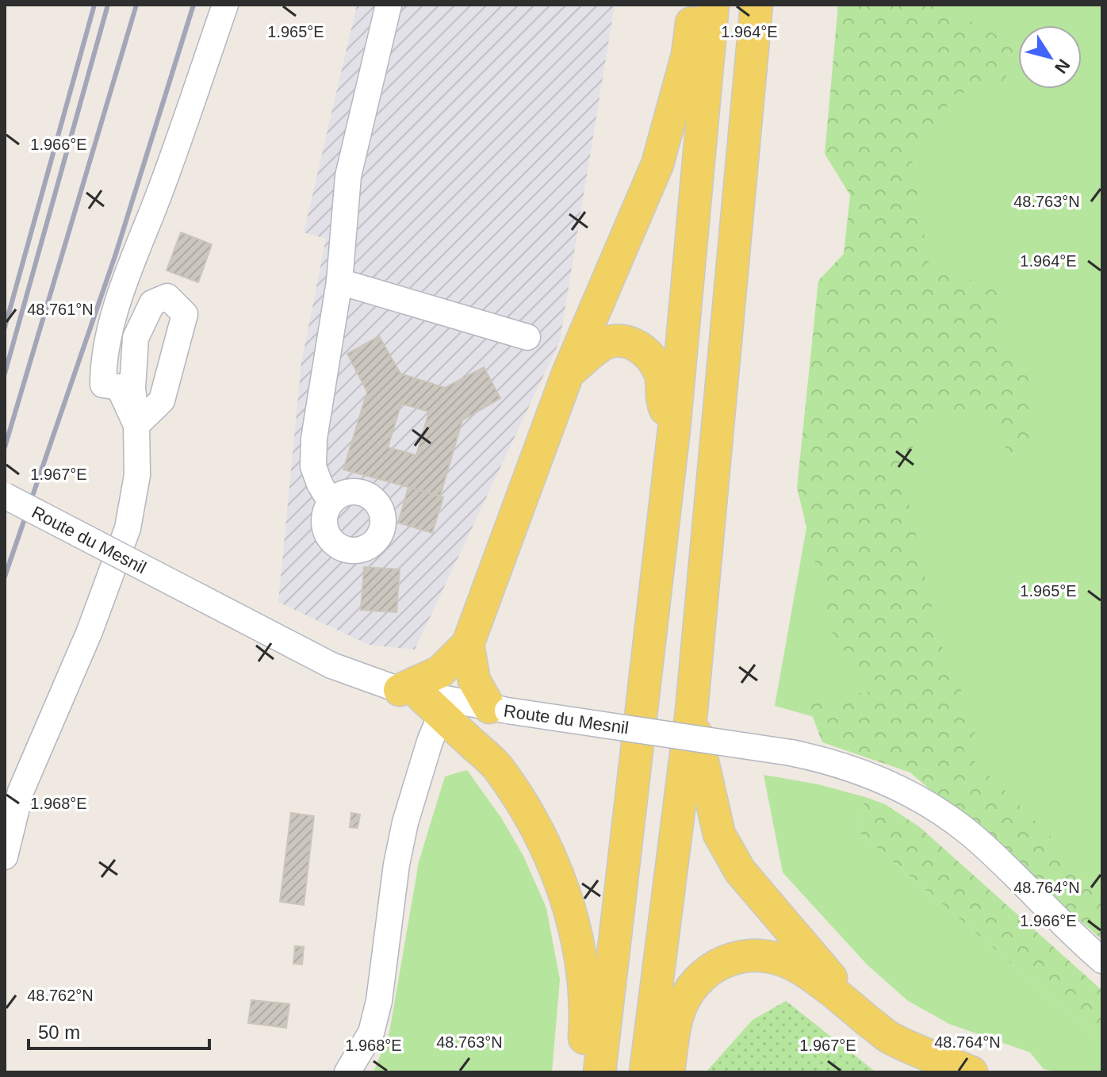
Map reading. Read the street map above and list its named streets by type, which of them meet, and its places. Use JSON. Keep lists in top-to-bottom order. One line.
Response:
{"streets":{"street":["Route du Mesnil"]},"scale_bar":"50 m","north":"bottom right","coordinates":["1.964°E","1.965°E","1.966°E","48.763°N","48.761°N","1.967°E","1.968°E","48.764°N","48.762°N"]}
